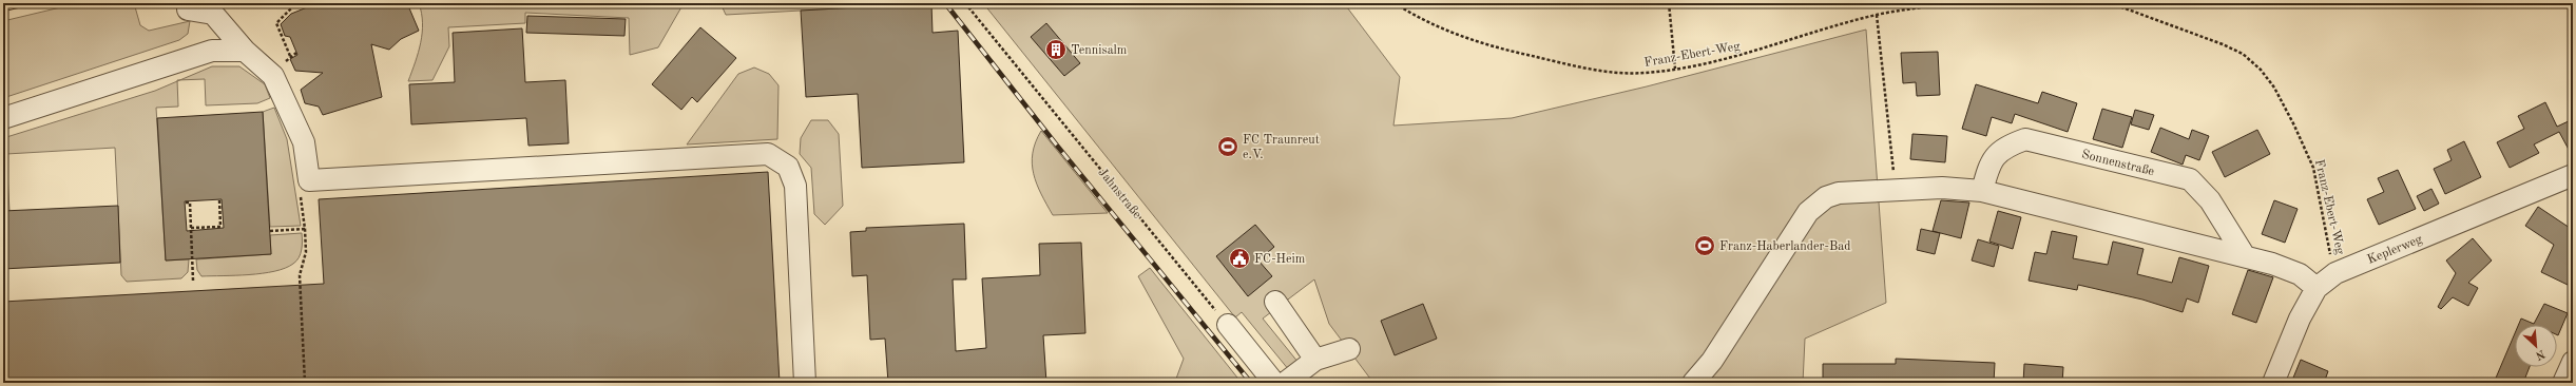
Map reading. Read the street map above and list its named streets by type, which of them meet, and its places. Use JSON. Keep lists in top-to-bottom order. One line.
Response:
{"streets":{"street":["Sonnenstraße","Keplerweg"],"path":["Franz-Ebert-Weg","Jahnstraße"]},"crossings":[["Franz-Ebert-Weg","Keplerweg"]],"places":{"building":["Tennisalm"],"sports":["FC Traunreut e.V.","Franz-Haberlander-Bad"],"public building":["FC-Heim"]},"north":"bottom right"}
